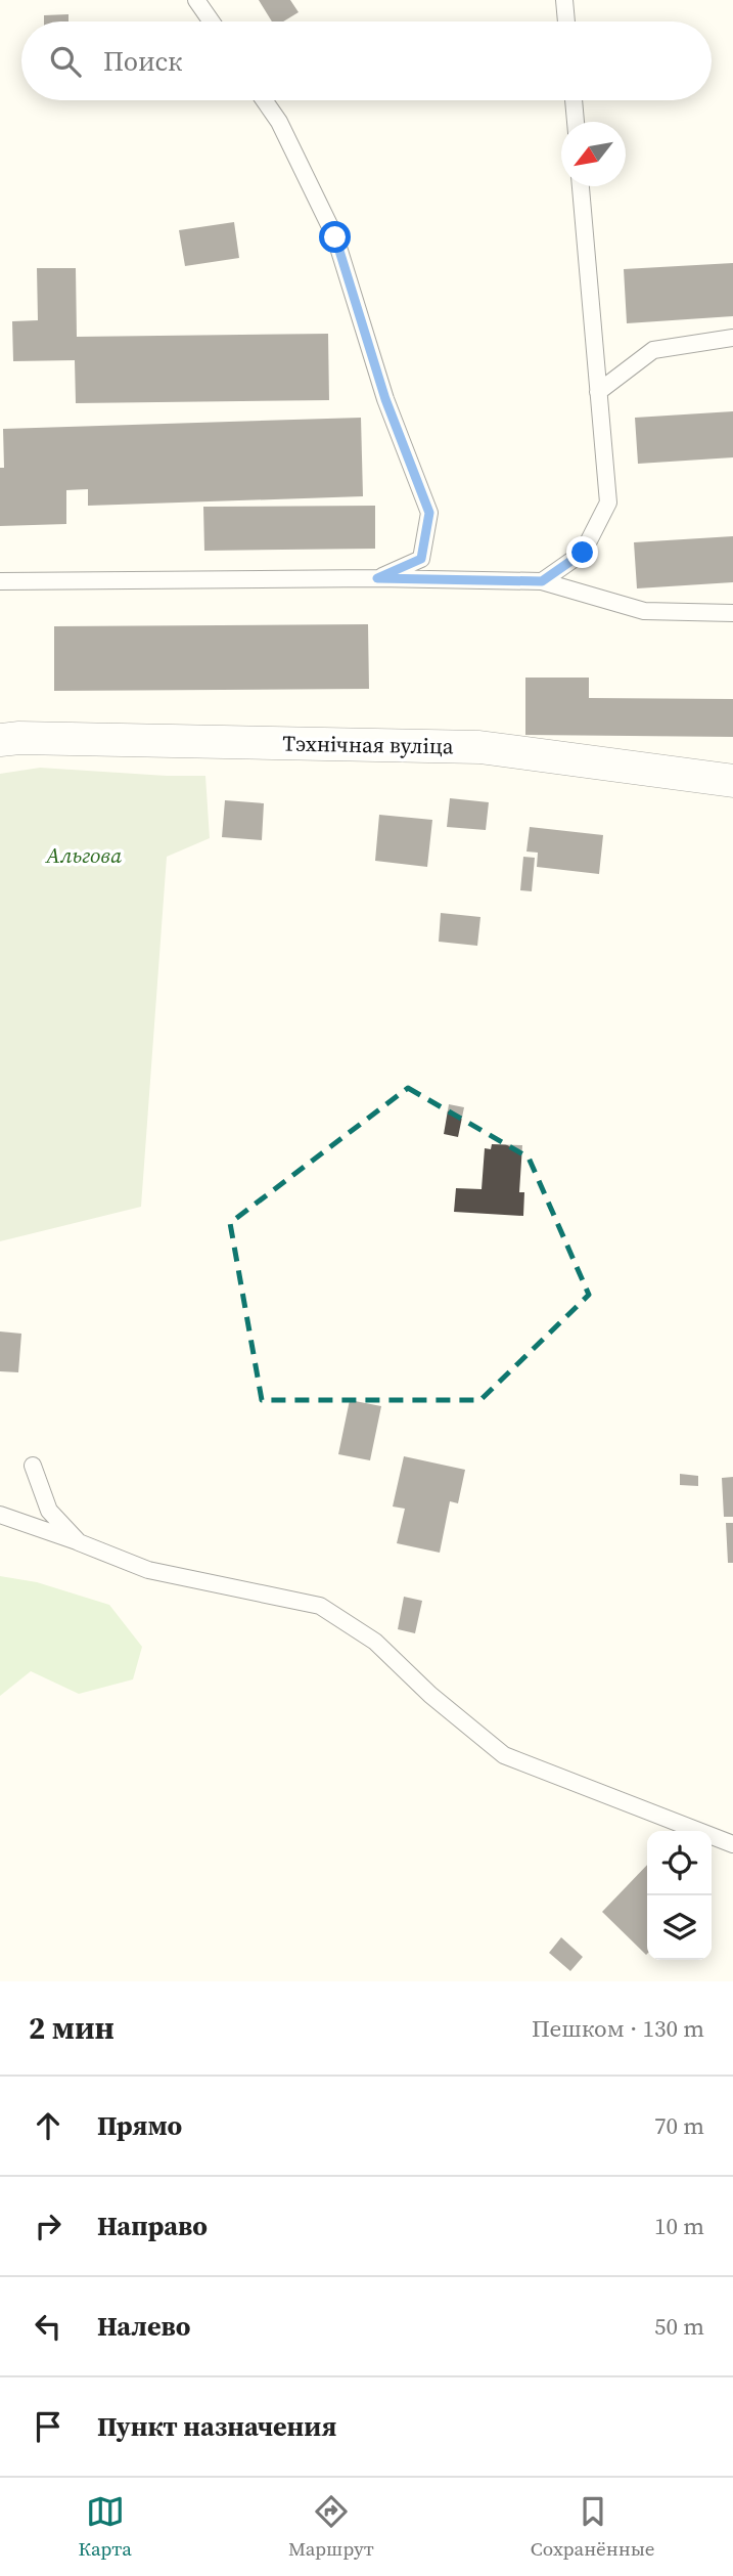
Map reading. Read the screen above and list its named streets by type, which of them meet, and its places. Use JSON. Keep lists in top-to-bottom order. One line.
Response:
{"streets":{"street":["Тэхнічная вуліца"]},"parks":["Альгова"],"north":"bottom left","page":{"search":"Поиск","heading":["2 мин","Пешком · 130 m"],"list":[["Прямо","70 m"],["Направо","10 m"],["Налево","50 m"],"Пункт назначения"],"nav":["Карта","Маршрут","Сохранённые"]}}
